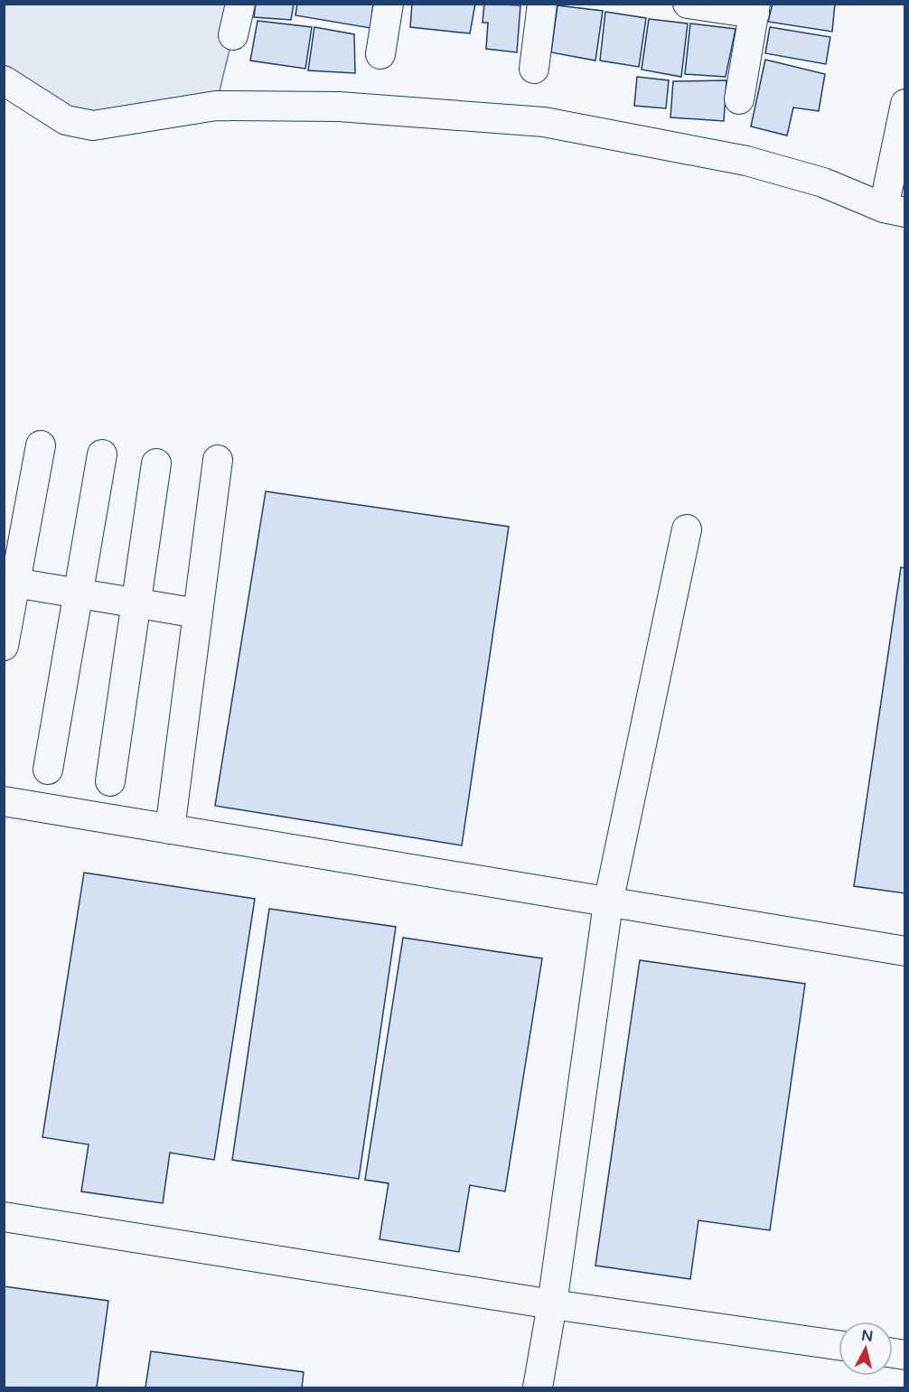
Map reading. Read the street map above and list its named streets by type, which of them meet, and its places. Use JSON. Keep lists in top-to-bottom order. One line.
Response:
{"north":"top"}
